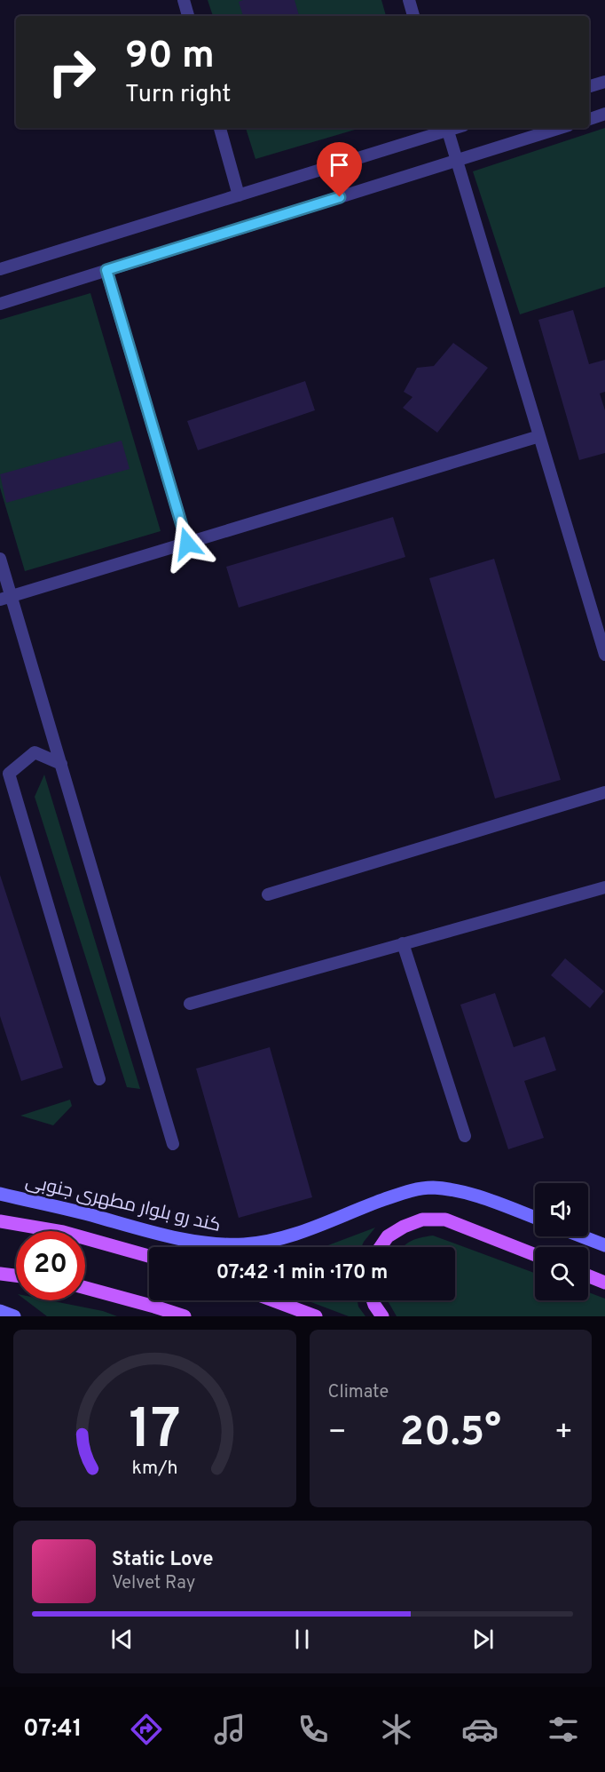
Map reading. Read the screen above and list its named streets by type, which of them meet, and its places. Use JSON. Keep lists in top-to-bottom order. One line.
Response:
{"streets":{"main road":["کند رو بلوار مطهری جنوبی"]},"page":{"turn":["90 m","Turn right"],"limit":"20","trip":"07:42 · 1 min · 170 m","tile":"Climate","heat":["−","20.5°","+"],"song":["Static Love","Velvet Ray"],"tabs":"07:41","gauge":["17","km/h"]}}
